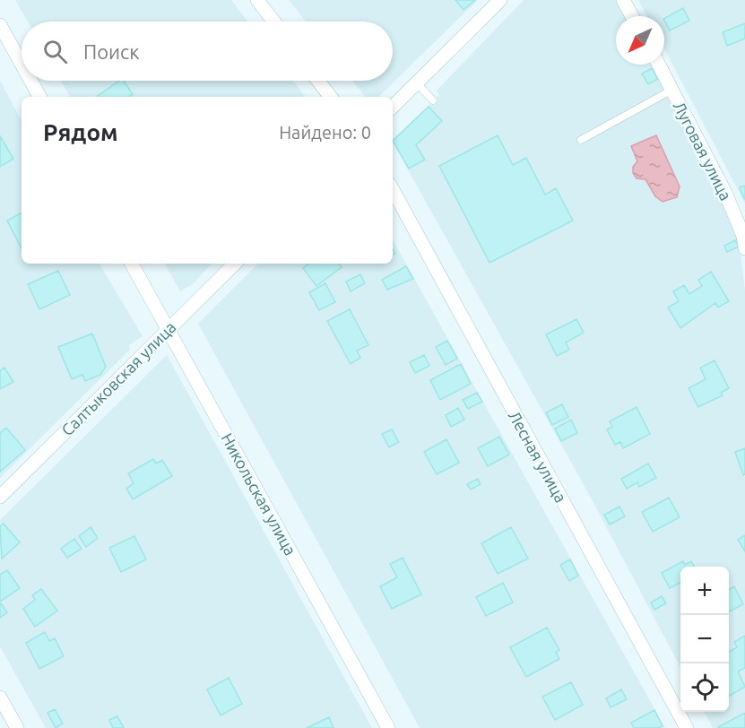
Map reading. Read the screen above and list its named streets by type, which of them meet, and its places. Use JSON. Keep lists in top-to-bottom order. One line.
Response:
{"streets":{"street":["Луговая улица","Салтыковская улица","Лесная улица","Никольская улица"]},"crossings":[["Салтыковская улица","Никольская улица"]],"north":"bottom left","page":{"search":"Поиск","heading":["Рядом","Найдено: 0"],"map_buttons":["+","−"]}}
